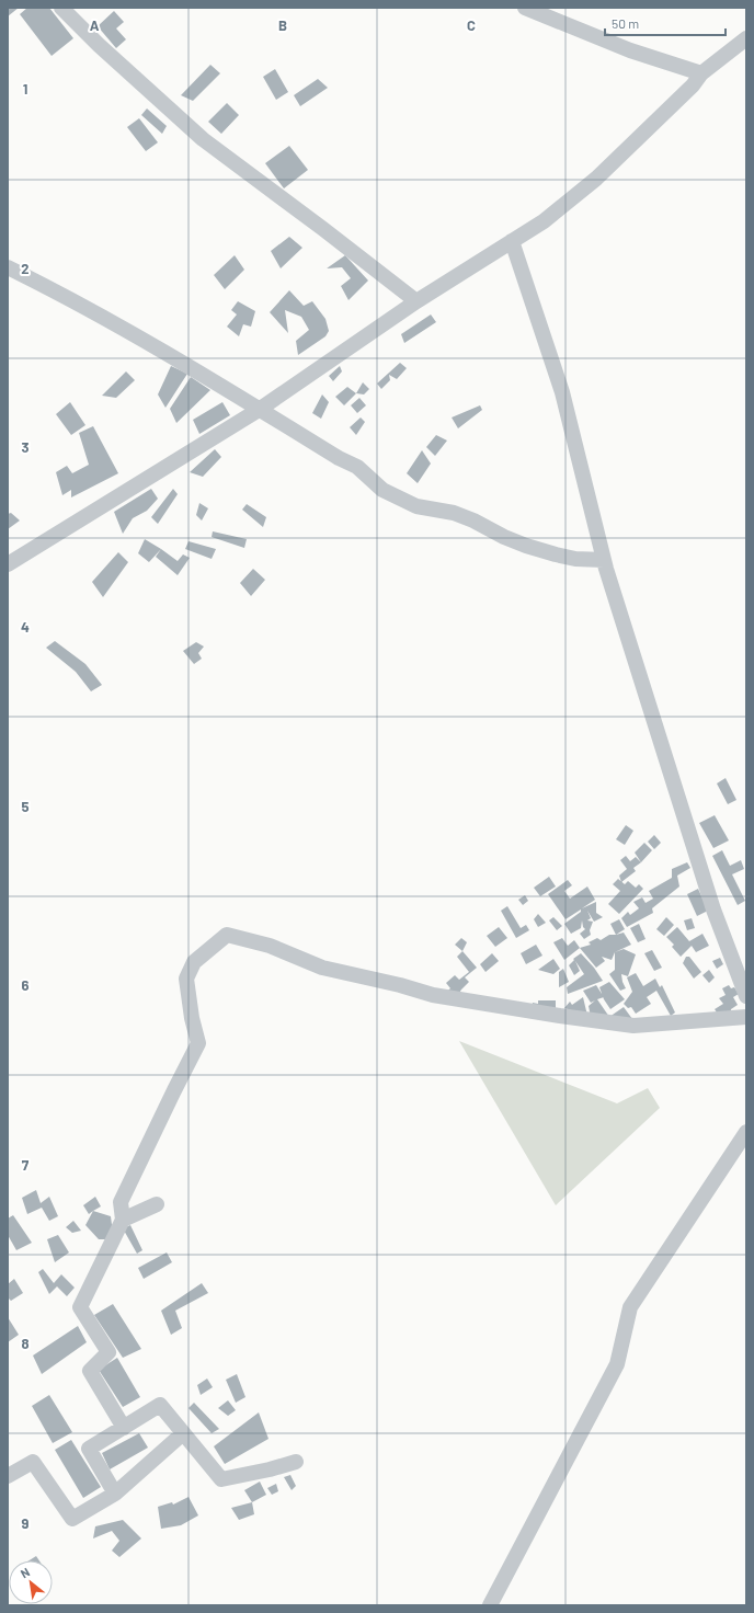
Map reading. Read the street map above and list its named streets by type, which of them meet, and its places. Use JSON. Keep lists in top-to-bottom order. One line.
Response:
{"scale_bar":"50 m","north":"top left","grid":{"columns":["A","B","C"],"rows":["1","2","3","4","5","6","7","8","9"]}}
